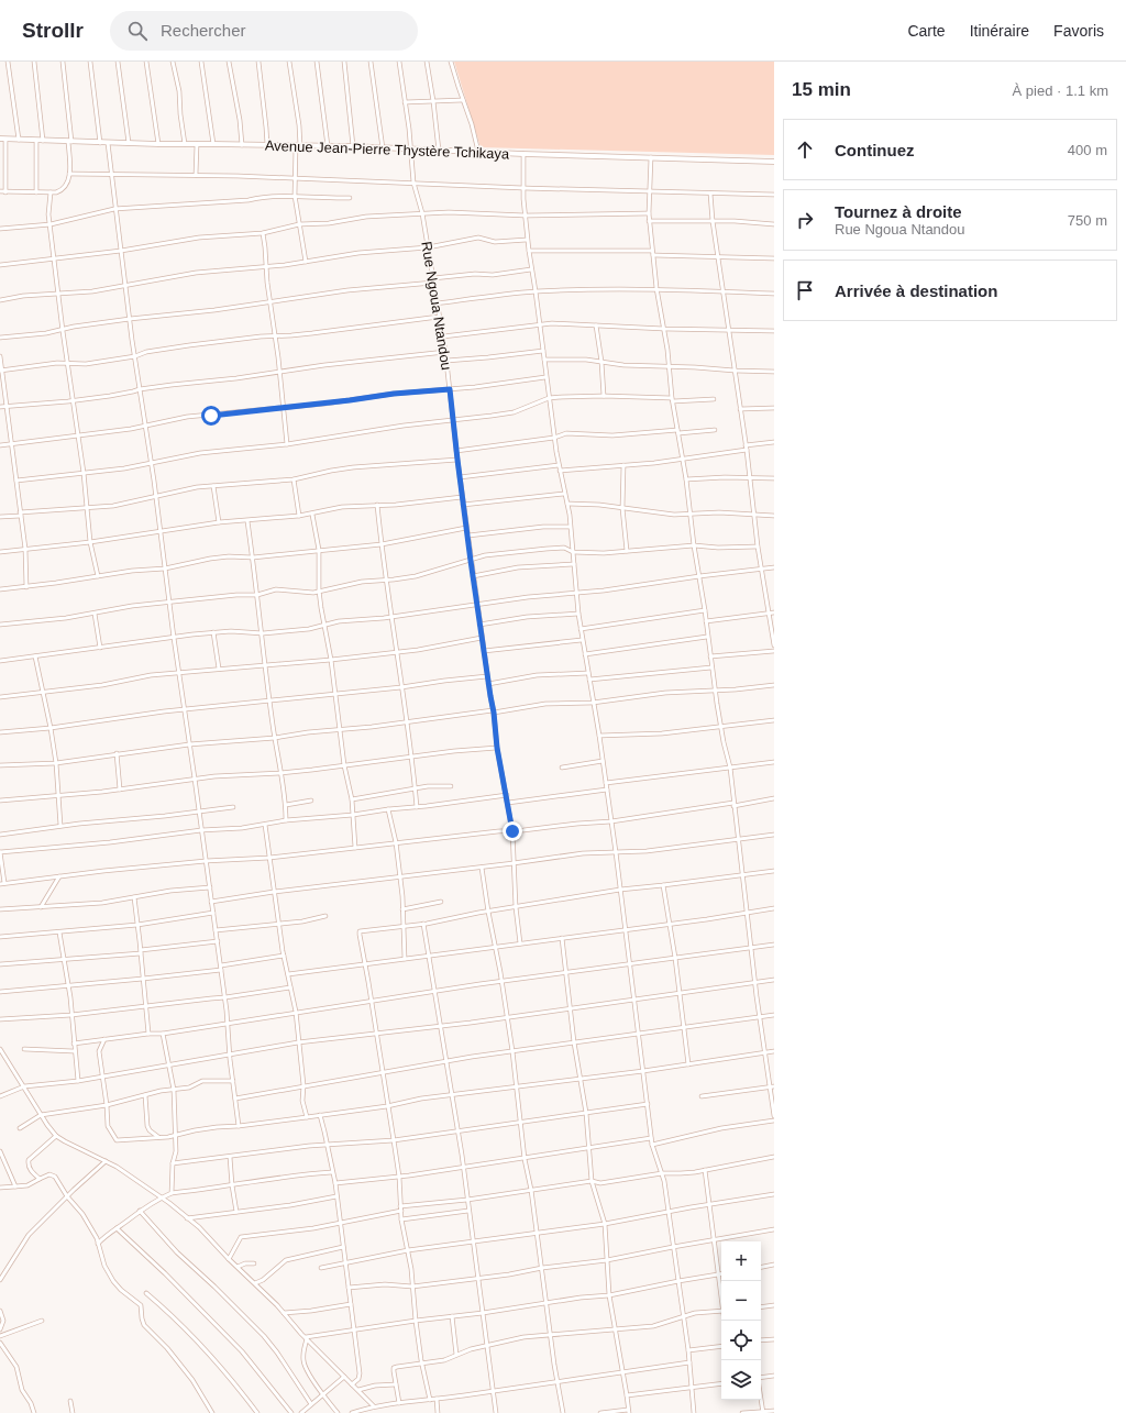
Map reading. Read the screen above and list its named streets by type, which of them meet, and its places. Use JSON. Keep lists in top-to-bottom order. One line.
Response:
{"streets":{"street":["Avenue Jean-Pierre Thystère Tchikaya","Rue Ngoua Ntandou"]},"crossings":[["Avenue Jean-Pierre Thystère Tchikaya","Rue Ngoua Ntandou"]],"page":{"header":"Strollr","search":"Rechercher","nav":["Carte","Itinéraire","Favoris"],"heading":["15 min","À pied · 1.1 km"],"list":[["Continuez","400 m"],["Tournez à droite","Rue Ngoua Ntandou","750 m"],"Arrivée à destination"],"map_buttons":["+","−"]}}
